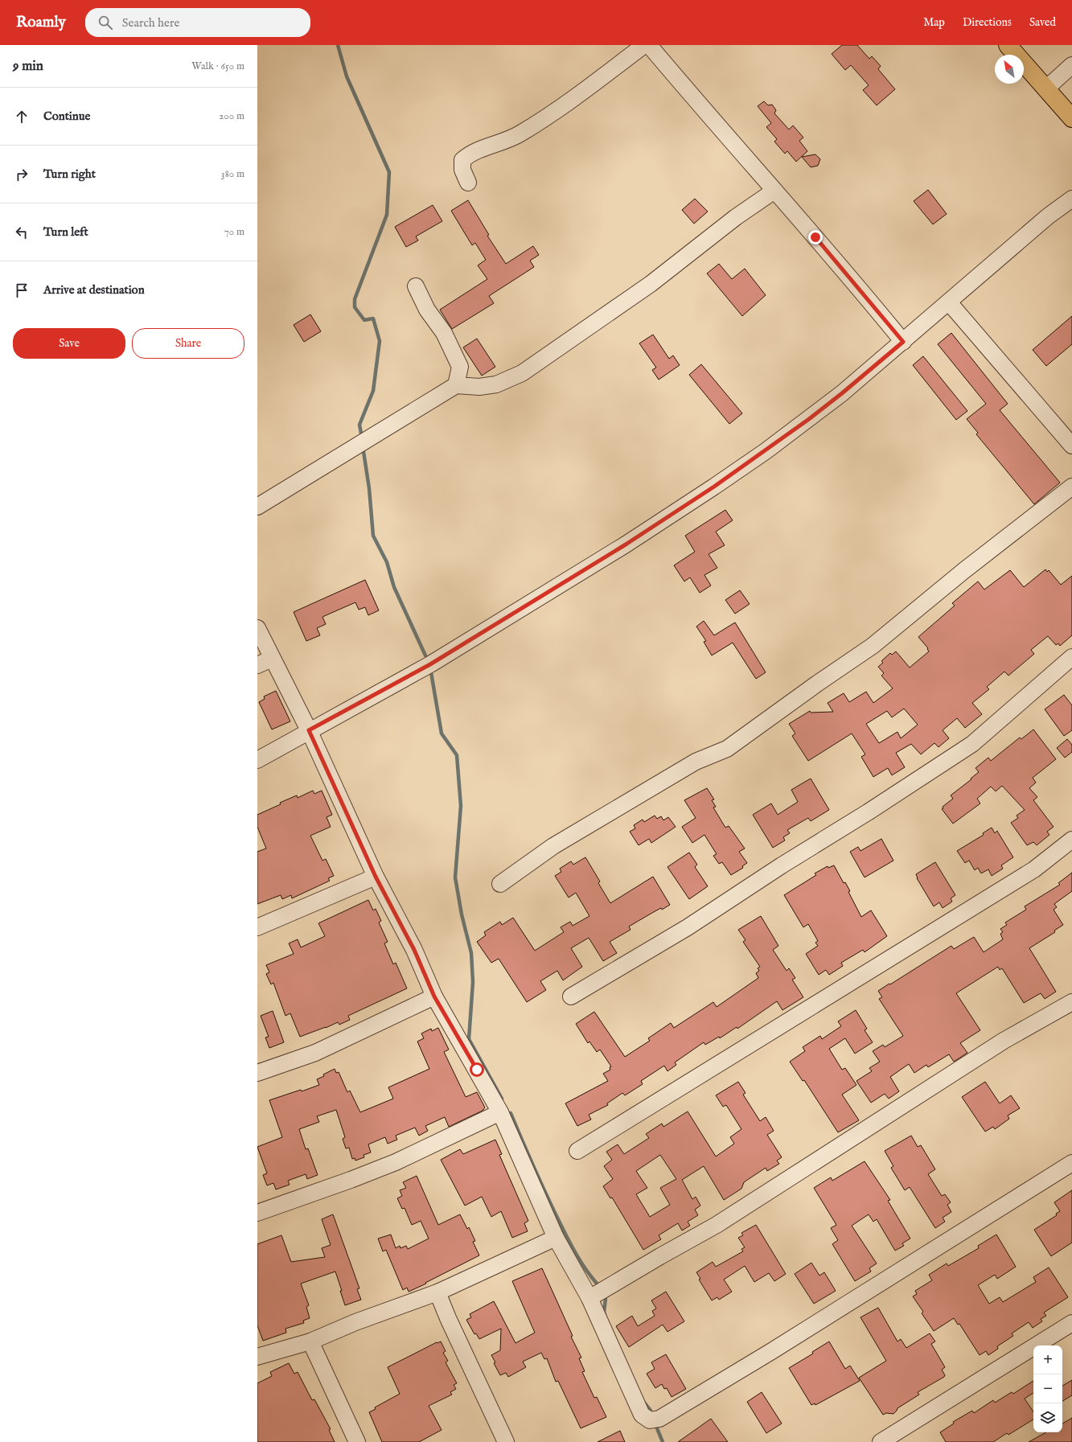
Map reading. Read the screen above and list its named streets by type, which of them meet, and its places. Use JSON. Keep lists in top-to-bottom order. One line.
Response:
{"north":"top left","page":{"header":"Roamly","search":"Search here","nav":["Map","Directions","Saved"],"heading":["9 min","Walk · 650 m"],"list":[["Continue","200 m"],["Turn right","380 m"],["Turn left","70 m"],"Arrive at destination"],"buttons":["Save","Share"],"map_buttons":["+","−"]}}
